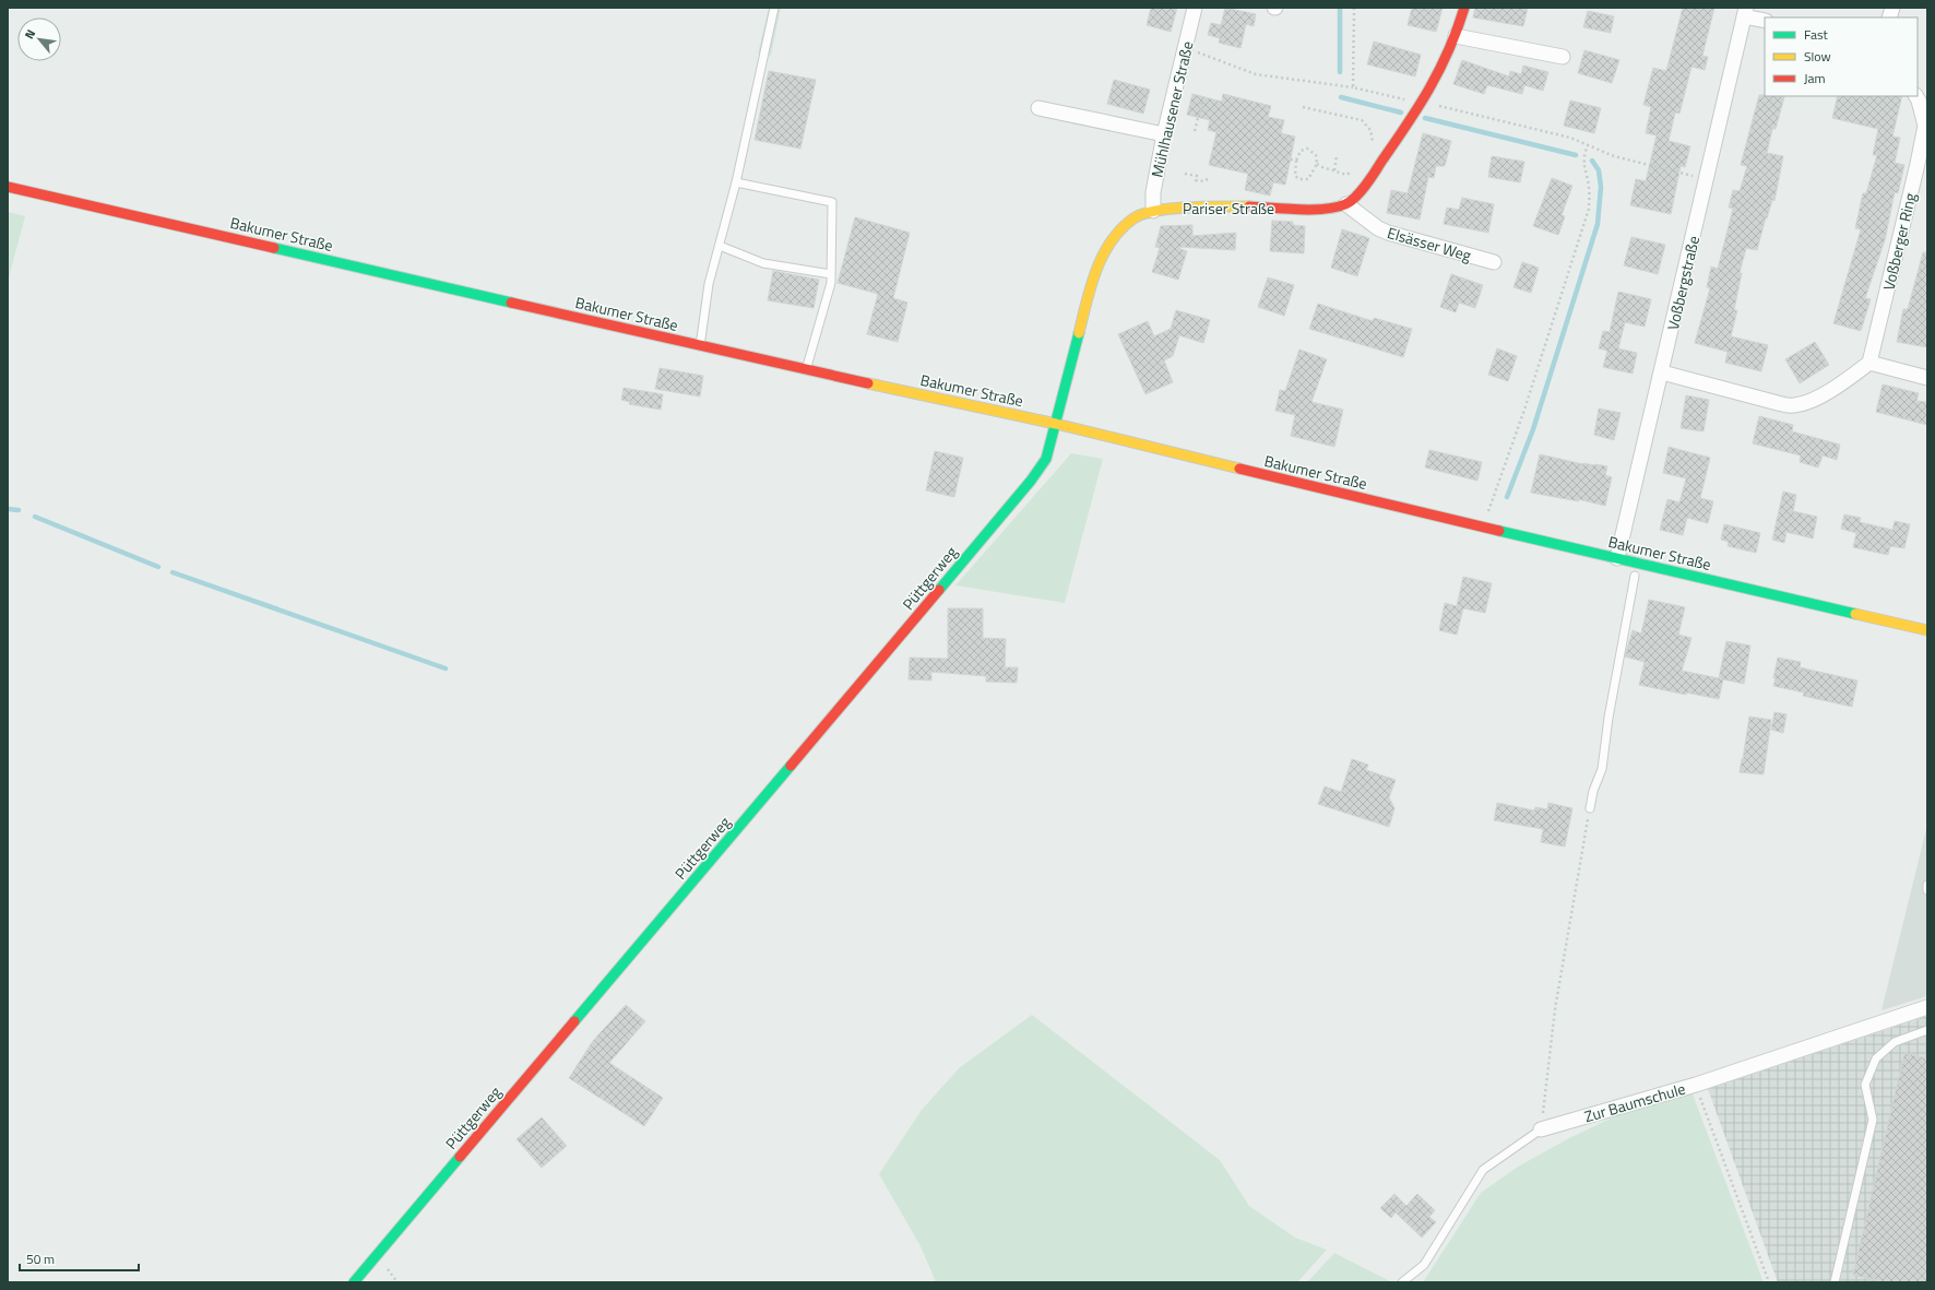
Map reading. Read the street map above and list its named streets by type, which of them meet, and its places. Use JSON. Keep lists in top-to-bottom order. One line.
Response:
{"streets":{"main road":["Pariser Straße","Bakumer Straße","Püttgerweg"],"street":["Mühlhausener Straße","Voßberger Ring","Elsässer Weg","Voßbergstraße","Zur Baumschule"]},"crossings":[["Mühlhausener Straße","Pariser Straße"],["Pariser Straße","Bakumer Straße"],["Pariser Straße","Elsässer Weg"],["Pariser Straße","Püttgerweg"],["Bakumer Straße","Voßbergstraße"],["Bakumer Straße","Püttgerweg"]],"legend":["Fast","Slow","Jam"],"scale_bar":"50 m","north":"top left"}
